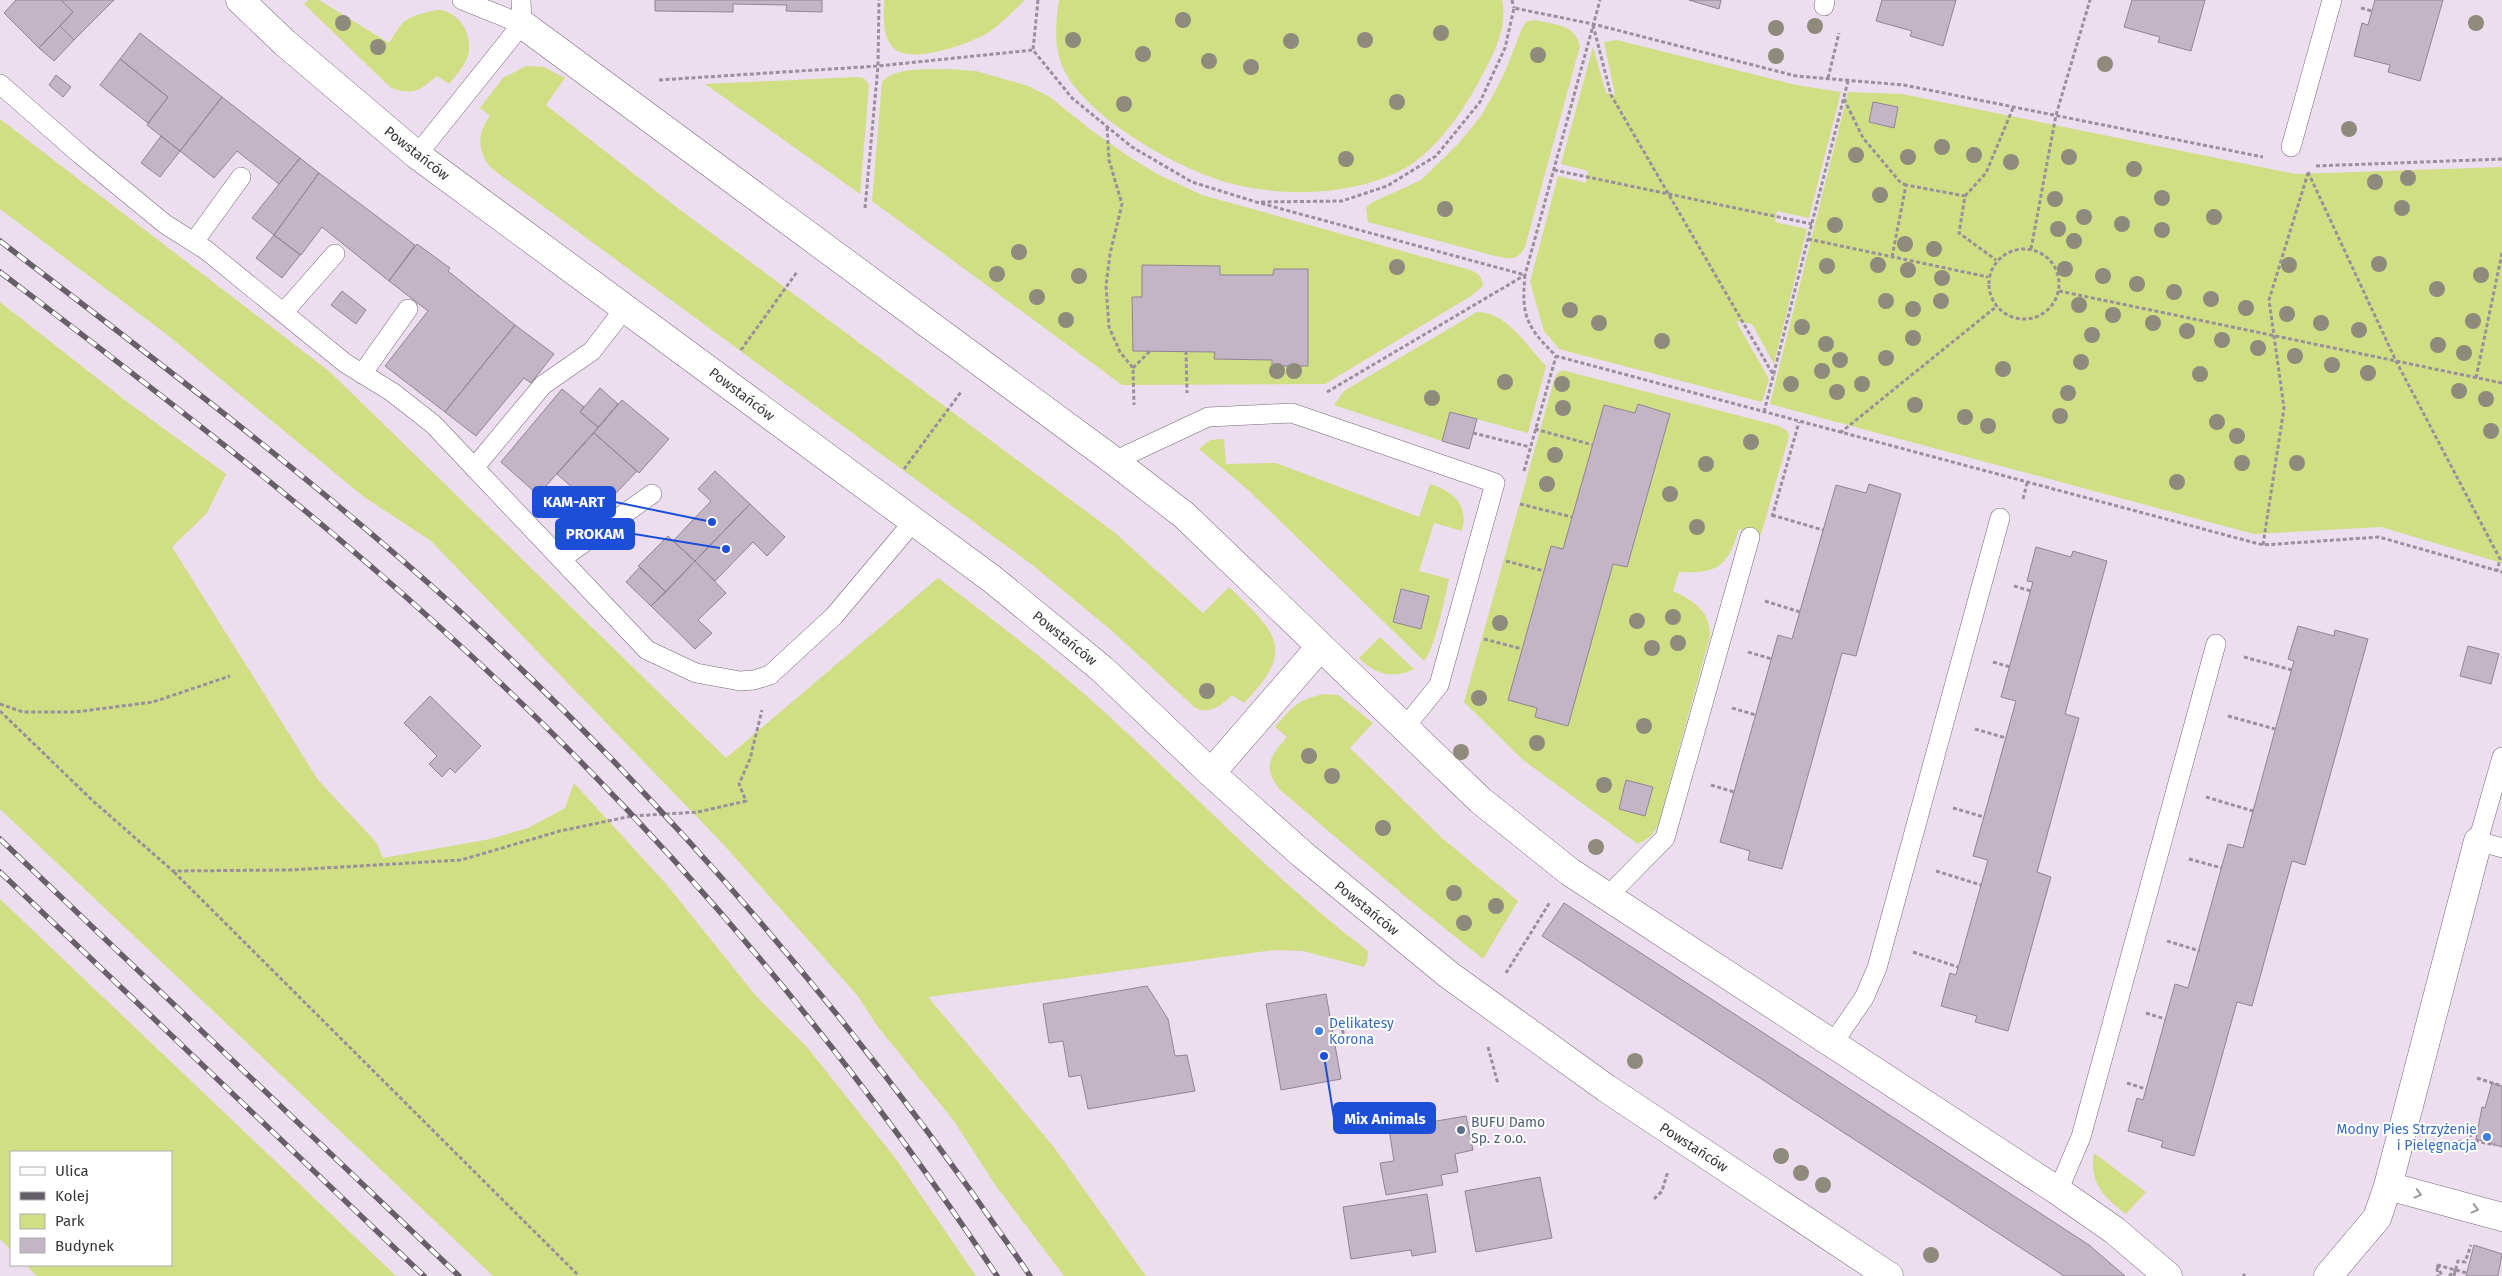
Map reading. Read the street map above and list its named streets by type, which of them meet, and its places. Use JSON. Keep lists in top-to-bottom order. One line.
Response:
{"streets":{"street":["Powstańców"]},"places":["KAM-ART","PROKAM","Delikatesy Korona","Mix Animals","BUFU Damo Sp. z o.o.","Modny Pies Strzyżenie i Pielęgnacja"],"legend":["Ulica","Kolej","Park","Budynek"]}
